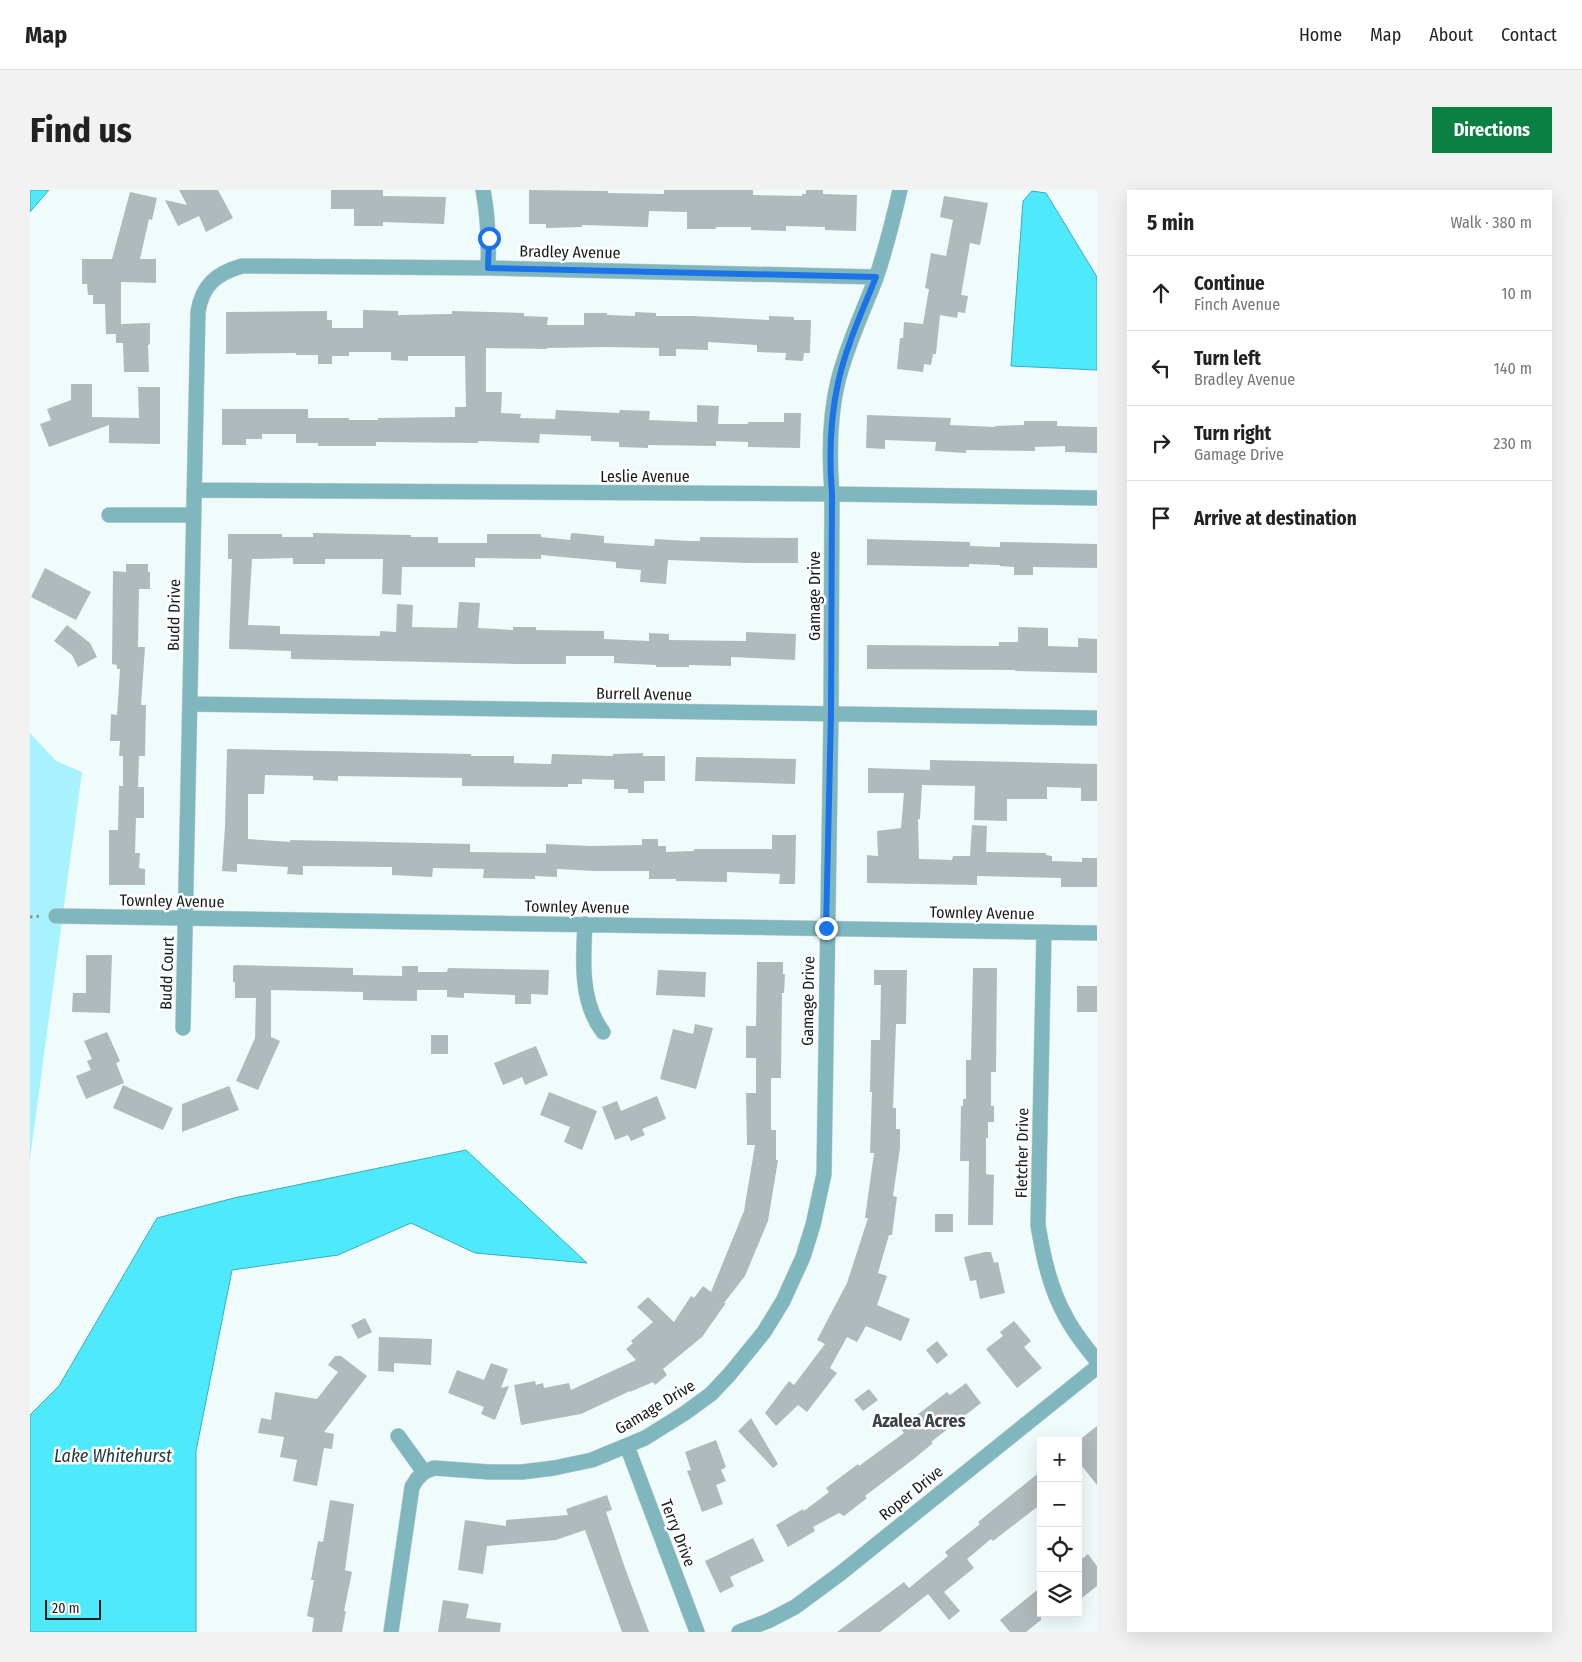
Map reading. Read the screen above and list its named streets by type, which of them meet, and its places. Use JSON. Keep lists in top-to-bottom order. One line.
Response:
{"streets":{"street":["Bradley Avenue","Leslie Avenue","Gamage Drive","Budd Drive","Burrell Avenue","Townley Avenue","Budd Court","Fletcher Drive","Roper Drive","Terry Drive"]},"crossings":[["Bradley Avenue","Gamage Drive"],["Bradley Avenue","Budd Drive"],["Leslie Avenue","Gamage Drive"],["Leslie Avenue","Budd Drive"],["Gamage Drive","Burrell Avenue"],["Gamage Drive","Townley Avenue"],["Gamage Drive","Terry Drive"],["Budd Drive","Burrell Avenue"],["Budd Drive","Townley Avenue"],["Budd Drive","Budd Court"],["Townley Avenue","Budd Court"],["Townley Avenue","Fletcher Drive"]],"districts":["Azalea Acres"],"water":["Lake Whitehurst"],"scale_bar":"20 m","page":{"header":"Map","nav":["Home","Map","About","Contact"],"buttons":"Directions","title":"Find us","heading":["5 min","Walk · 380 m"],"list":[["Continue","Finch Avenue","10 m"],["Turn left","Bradley Avenue","140 m"],["Turn right","Gamage Drive","230 m"],"Arrive at destination"],"map_buttons":["+","−"],"scale":"20 m"}}
